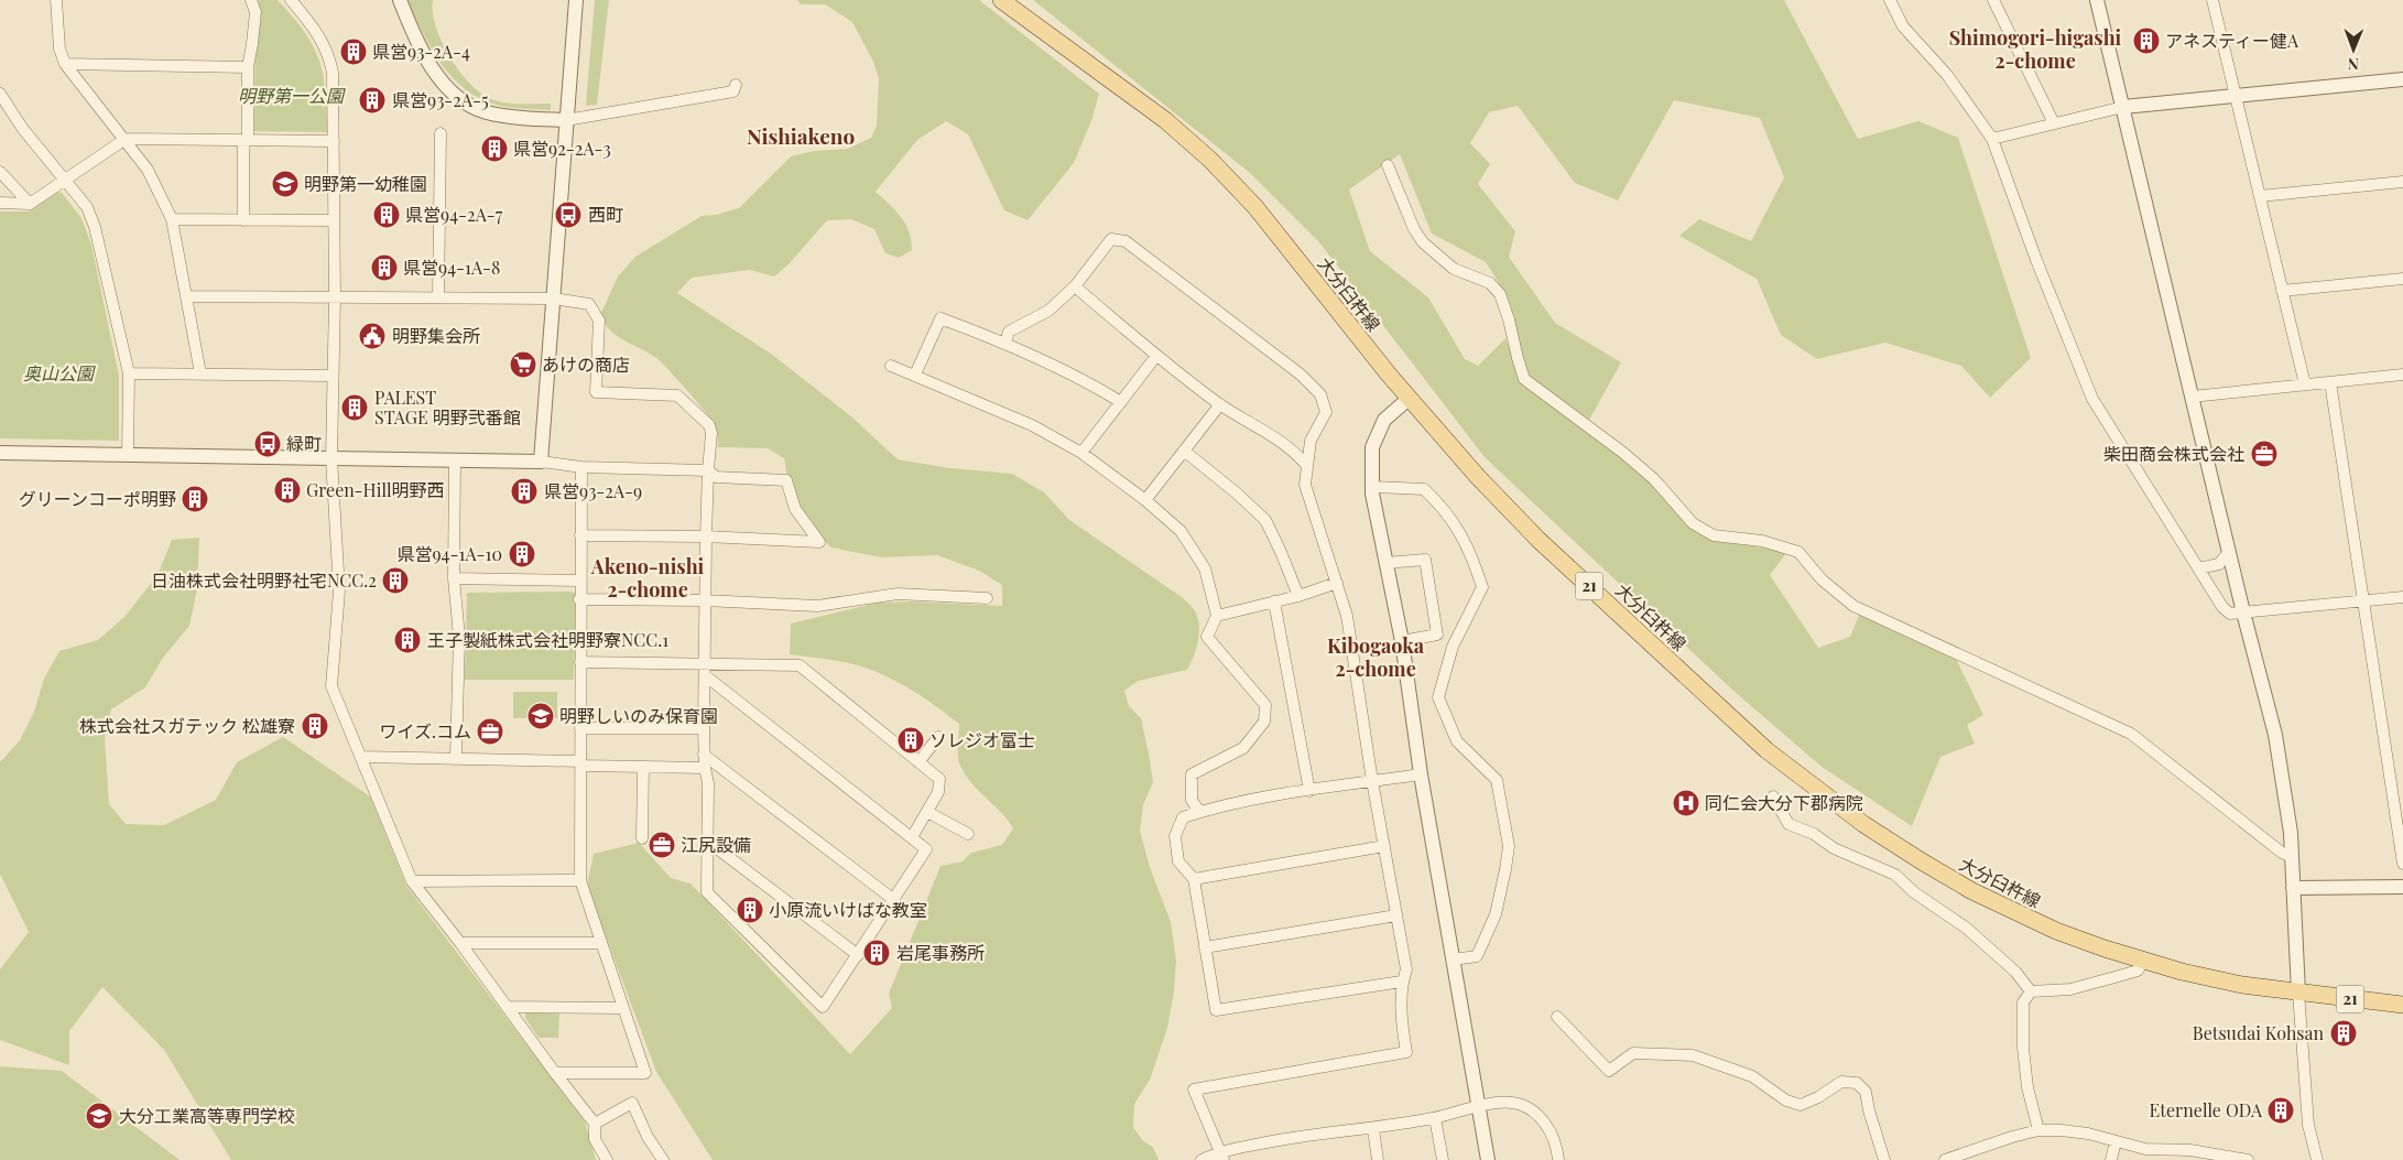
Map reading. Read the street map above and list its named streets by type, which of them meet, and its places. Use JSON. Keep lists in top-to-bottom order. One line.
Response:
{"streets":{"main road":["大分臼杵線","21"]},"districts":["Shimogori-higashi 2-chome","Nishiakeno","Akeno-nishi 2-chome","Kibogaoka 2-chome"],"parks":["明野第一公園","奥山公園"],"places":{"building":["アネスティー健A","県営93-2A-4","県営93-2A-5","県営92-2A-3","県営94-2A-7","県営94-1A-8","PALEST STAGE 明野弐番館","Green-Hill明野西","県営93-2A-9","グリーンコーポ明野","県営94-1A-10","日油株式会社明野社宅NCC.2","王子製紙株式会社明野寮NCC.1","株式会社スガテック 松雄寮","ソレジオ富士","小原流いけばな教室","岩尾事務所","Betsudai Kohsan","Eternelle ODA"],"school or university":["明野第一幼稚園","明野しいのみ保育園","大分工業高等専門学校"],"bus stop":["西町","緑町"],"public building":["明野集会所"],"supermarket":["あけの商店"],"office":["柴田商会株式会社","ワイズ.コム","江尻設備"],"hospital":["同仁会大分下郡病院"]},"north":"bottom"}
